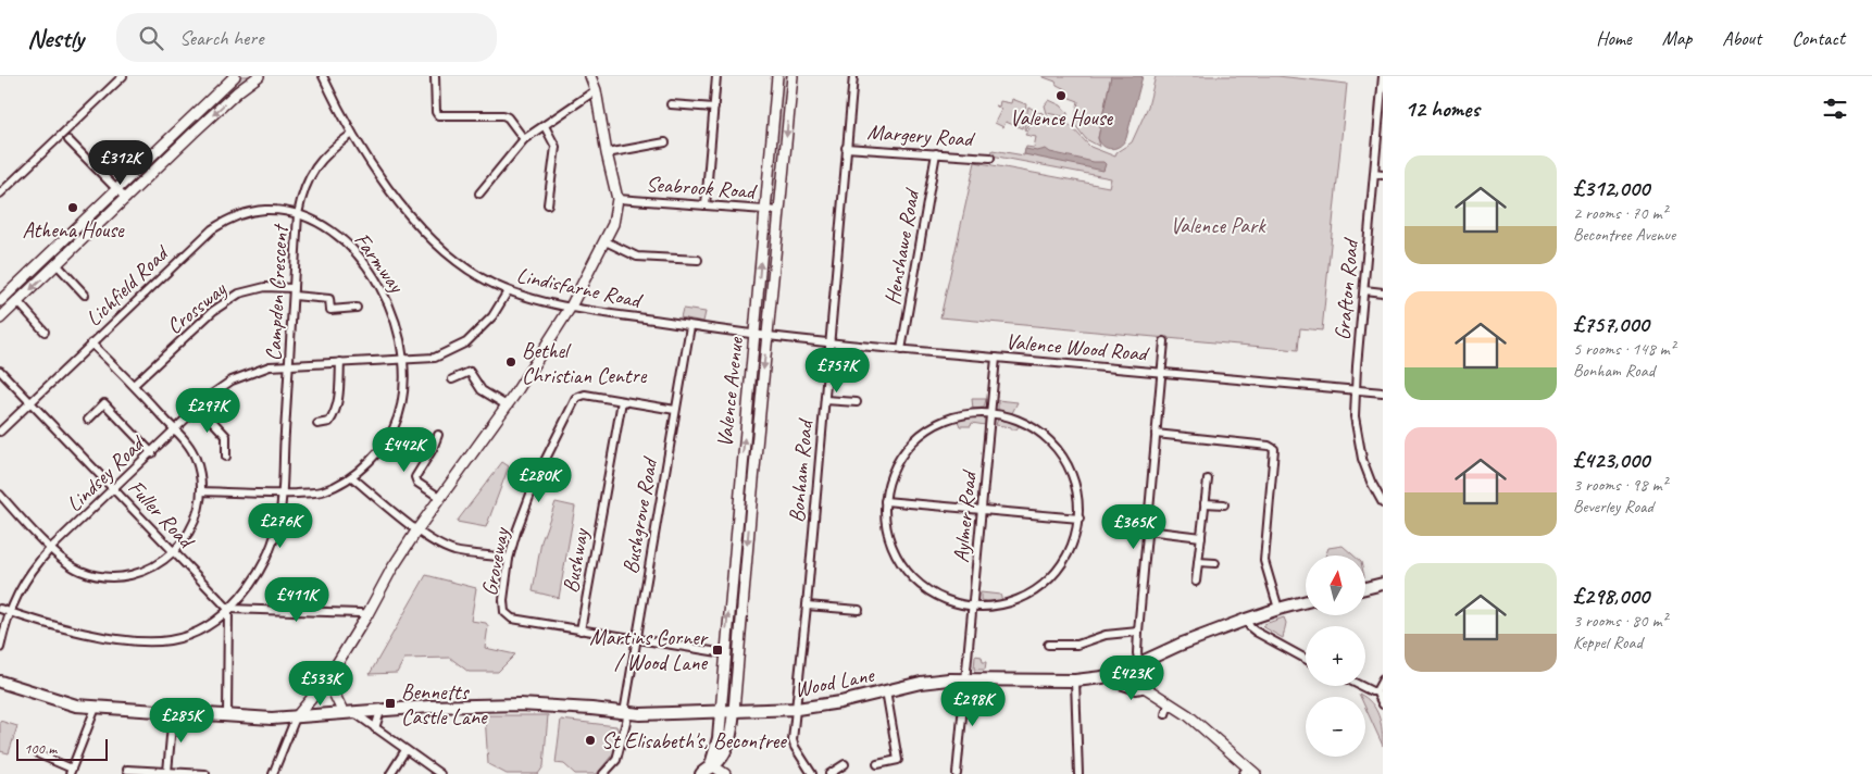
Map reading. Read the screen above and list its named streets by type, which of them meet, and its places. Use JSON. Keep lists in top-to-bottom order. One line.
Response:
{"streets":{"main road":["Wood Lane"],"street":["Margery Road","Seabrook Road","Henshawe Road","Farmway","Lichfield Road","Lindisfarne Road","Grafton Road","Campden Crescent","Crossway","Valence Wood Road","Valence Avenue","Bonham Road","Lindsey Road","Fuller Road","Bushgrove Road","Aylmer Road","Bushway","Groveway"]},"crossings":[["Margery Road","Henshawe Road"],["Margery Road","Bonham Road"],["Seabrook Road","Valence Avenue"],["Henshawe Road","Valence Wood Road"],["Farmway","Lichfield Road"],["Farmway","Campden Crescent"],["Farmway","Lindsey Road"],["Lichfield Road","Campden Crescent"],["Lichfield Road","Fuller Road"],["Lindisfarne Road","Campden Crescent"],["Lindisfarne Road","Valence Wood Road"],["Lindisfarne Road","Valence Avenue"],["Lindisfarne Road","Lindsey Road"],["Lindisfarne Road","Bushgrove Road"],["Grafton Road","Valence Wood Road"],["Campden Crescent","Crossway"],["Campden Crescent","Lindsey Road"],["Campden Crescent","Fuller Road"],["Valence Wood Road","Valence Avenue"],["Valence Wood Road","Bonham Road"],["Valence Wood Road","Aylmer Road"],["Valence Avenue","Groveway"],["Valence Avenue","Wood Lane"],["Bonham Road","Wood Lane"],["Lindsey Road","Fuller Road"],["Bushgrove Road","Groveway"],["Bushgrove Road","Wood Lane"],["Aylmer Road","Wood Lane"],["Bushway","Groveway"]],"parks":["Valence Park"],"places":{"other":["Valence House","Athena House","Bethel Christian Centre","St Elisabeth's, Becontree"],"transit":["Martins Corner / Wood Lane","Bennetts Castle Lane"]},"scale_bar":"100 m","north":"top","page":{"header":"Nestly","search":"Search here","nav":["Home","Map","About","Contact"],"heading":"12 homes","price":["£312K","£757K","£297K","£442K","£280K","£276K","£365K","£411K","£423K","£533K","£298K","£285K"],"list":[{"name":"£312,000","note":"2 rooms · 70 m² · Becontree Avenue"},{"name":"£757,000","note":"5 rooms · 148 m² · Bonham Road"},{"name":"£423,000","note":"3 rooms · 98 m² · Beverley Road"},{"name":"£298,000","note":"3 rooms · 80 m² · Keppel Road"}],"map_buttons":["+","−"],"scale":"100 m"}}
